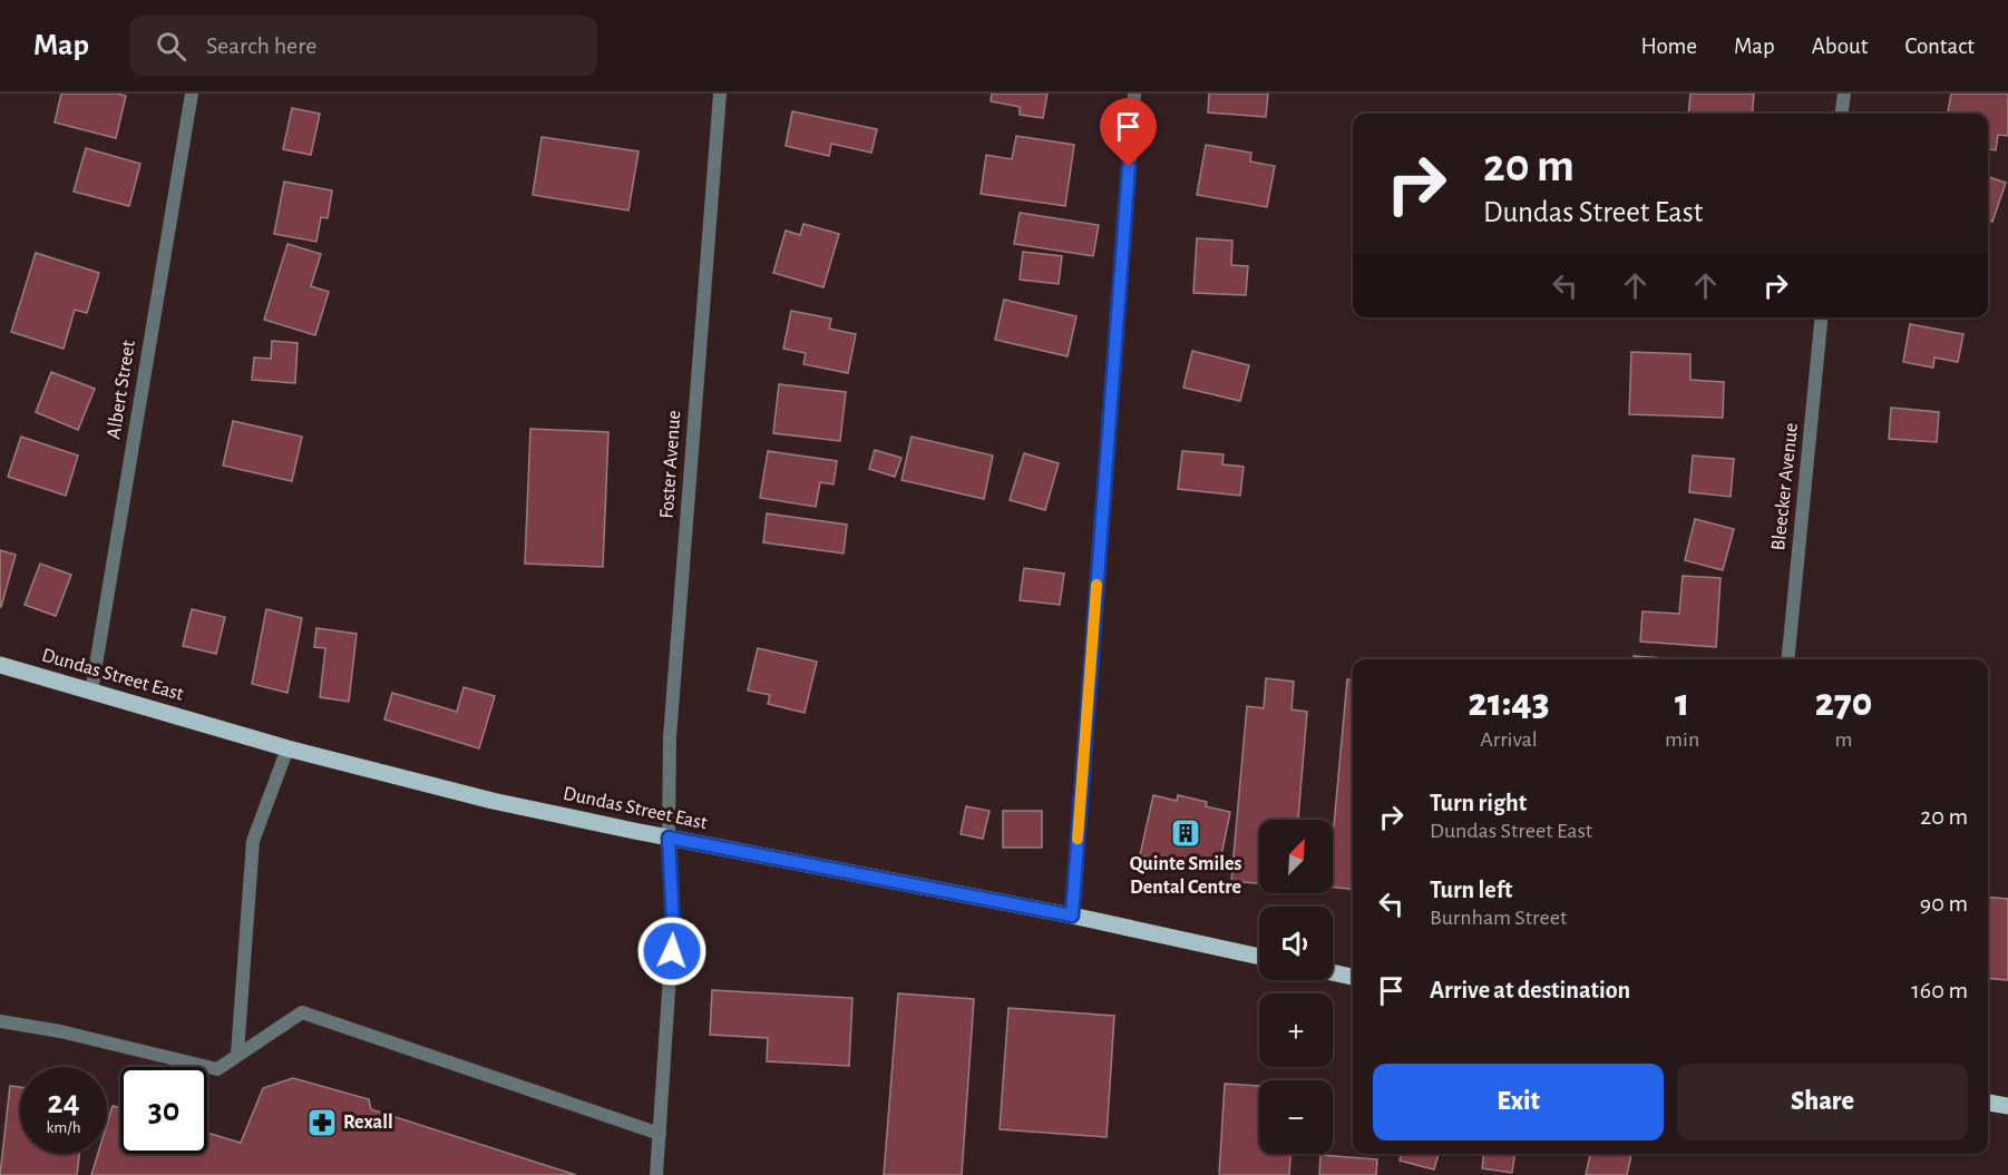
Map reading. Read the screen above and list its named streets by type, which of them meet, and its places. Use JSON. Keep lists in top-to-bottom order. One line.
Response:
{"streets":{"main road":["Dundas Street East"],"street":["Albert Street","Foster Avenue","Bleecker Avenue"]},"crossings":[["Albert Street","Dundas Street East"],["Foster Avenue","Dundas Street East"]],"places":{"building":["Quinte Smiles Dental Centre"],"pharmacy":["Rexall"]},"north":"top right","page":{"header":"Map","search":"Search here","nav":["Home","Map","About","Contact"],"turn":["20 m","Dundas Street East"],"eta":["21:43","Arrival","1","min","270","m"],"list":[{"name":"Turn right","note":"Dundas Street East","value":"20 m"},{"name":"Turn left","note":"Burnham Street","value":"90 m"},{"name":"Arrive at destination","value":"160 m"}],"map_buttons":["+","−"],"buttons":["Exit","Share"],"speed":"24 km/h","limit":"30"}}
